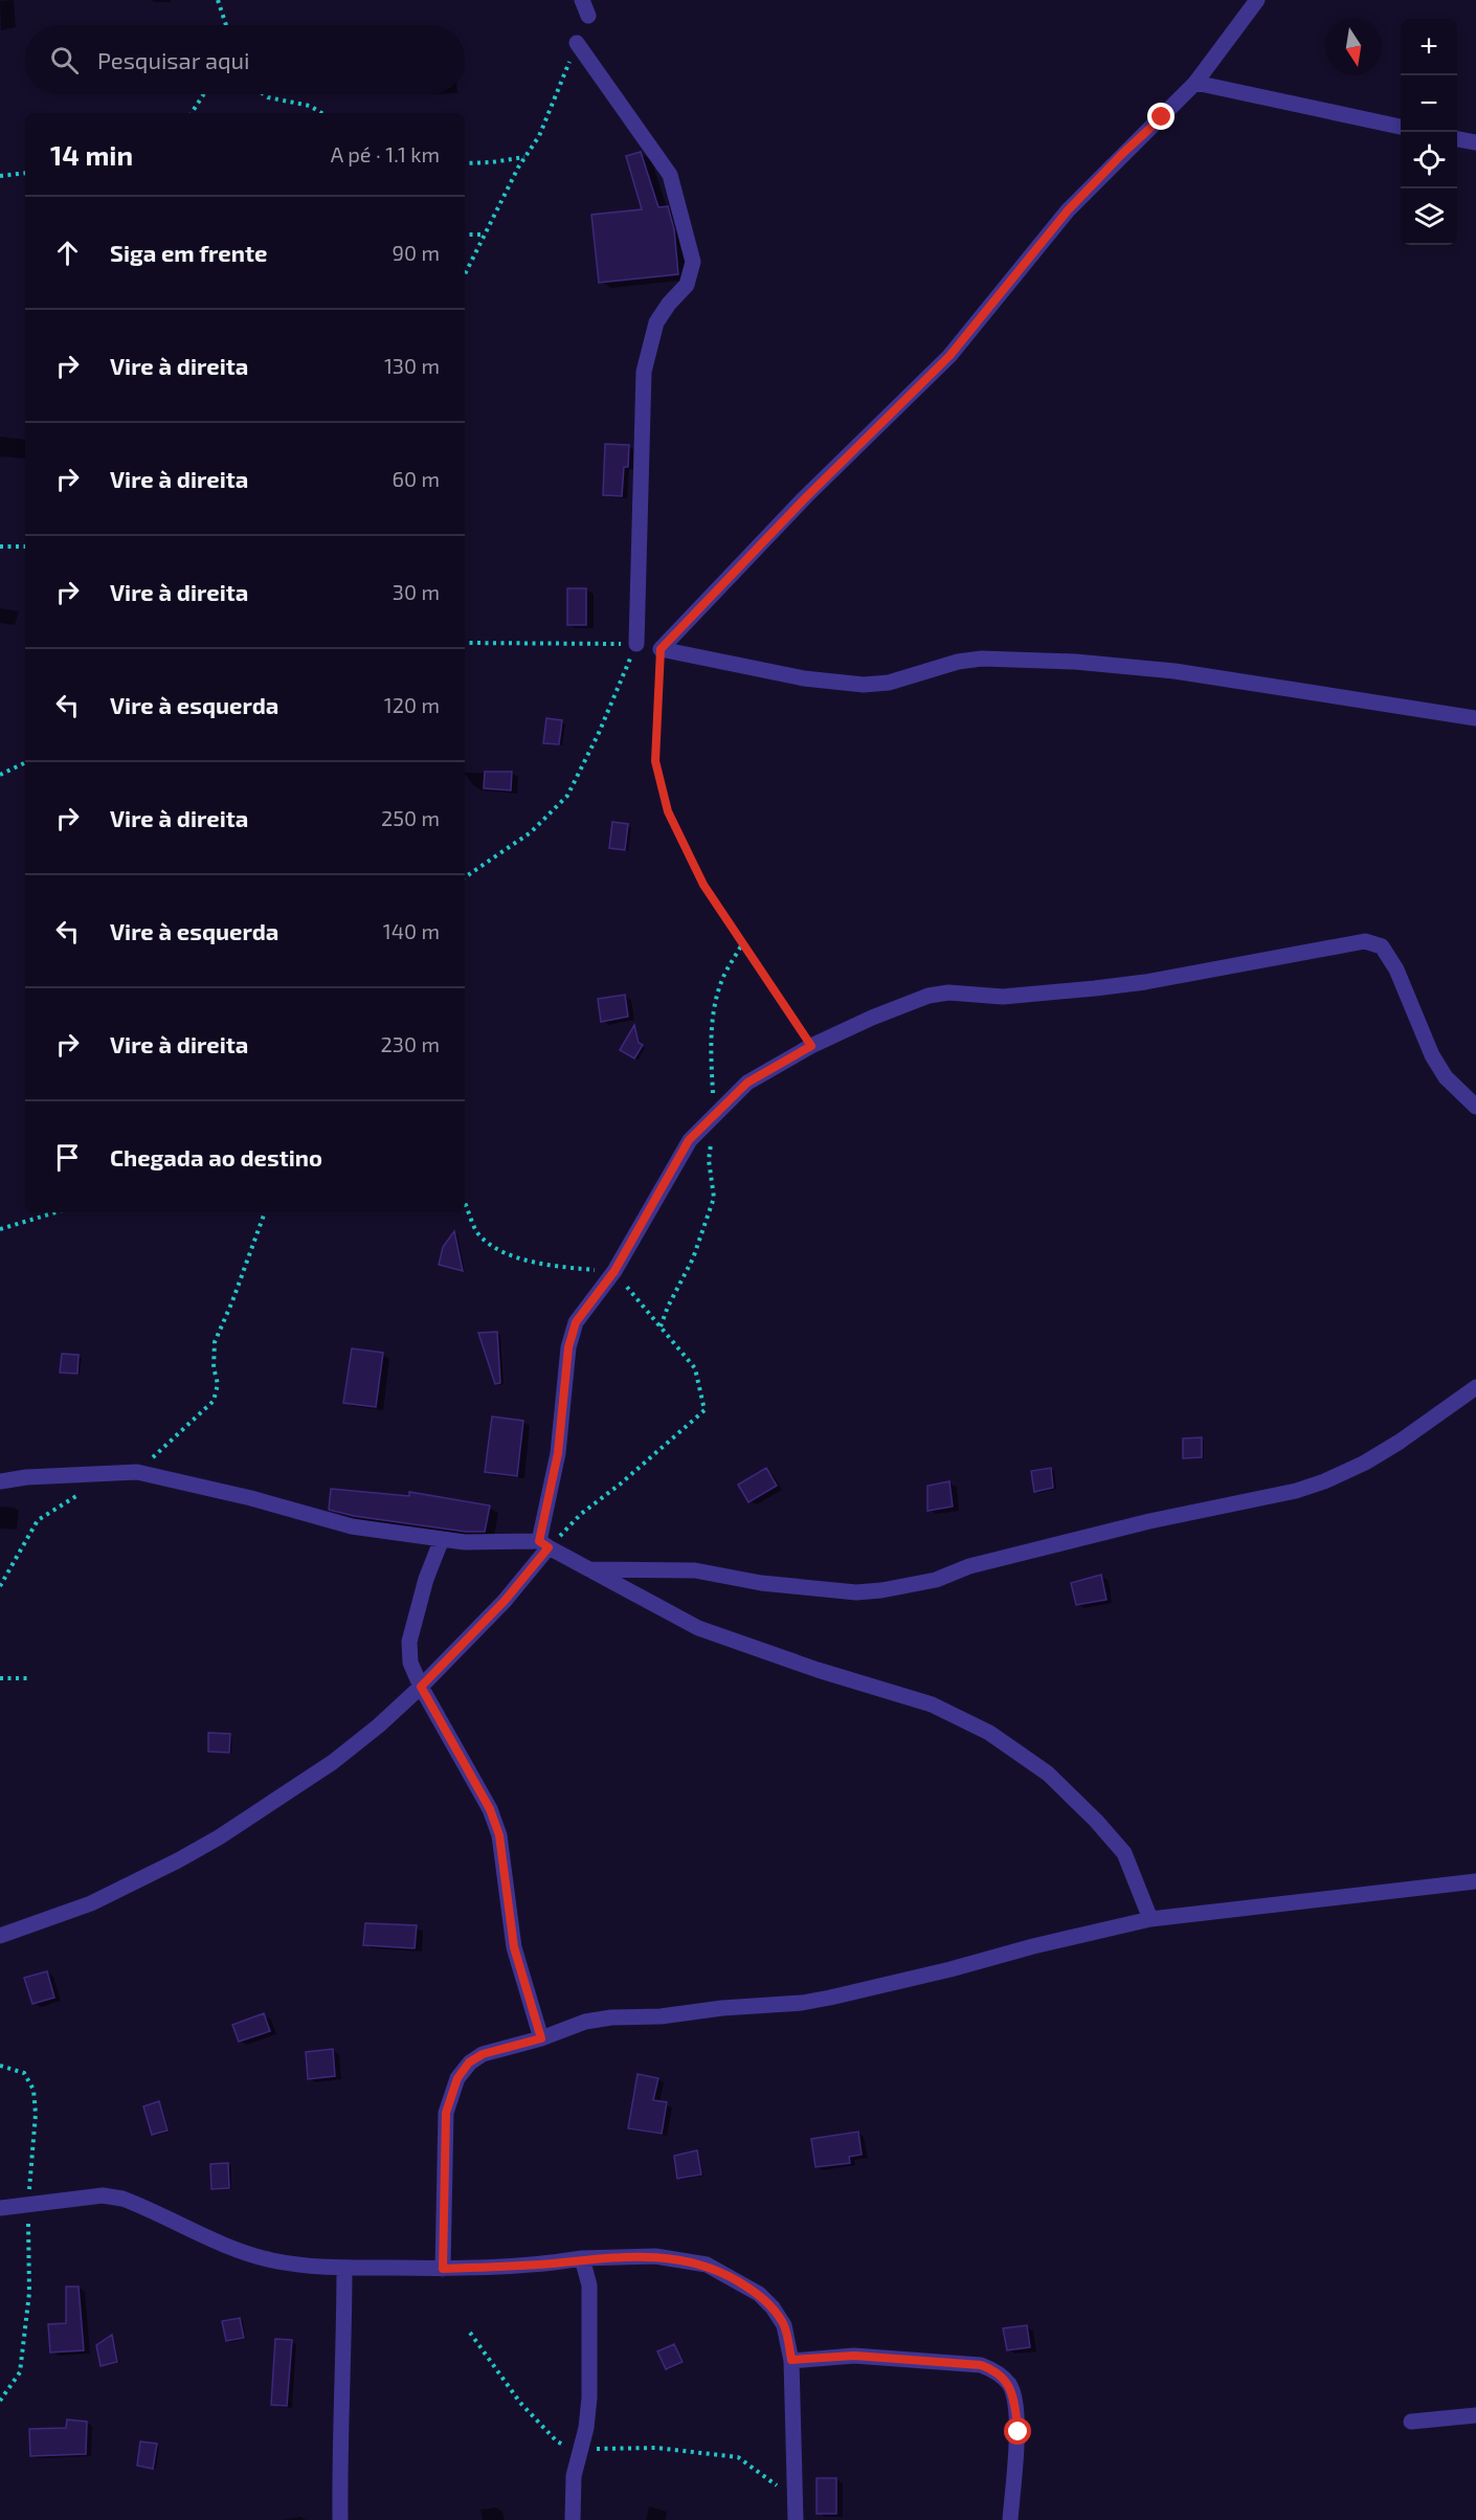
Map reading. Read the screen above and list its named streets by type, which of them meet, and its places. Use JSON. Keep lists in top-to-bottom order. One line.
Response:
{"north":"bottom","page":{"map_buttons":["+","−"],"search":"Pesquisar aqui","heading":["14 min","A pé · 1.1 km"],"list":[["Siga em frente","90 m"],["Vire à direita","130 m"],["Vire à direita","60 m"],["Vire à direita","30 m"],["Vire à esquerda","120 m"],["Vire à direita","250 m"],["Vire à esquerda","140 m"],["Vire à direita","230 m"],"Chegada ao destino"]}}
